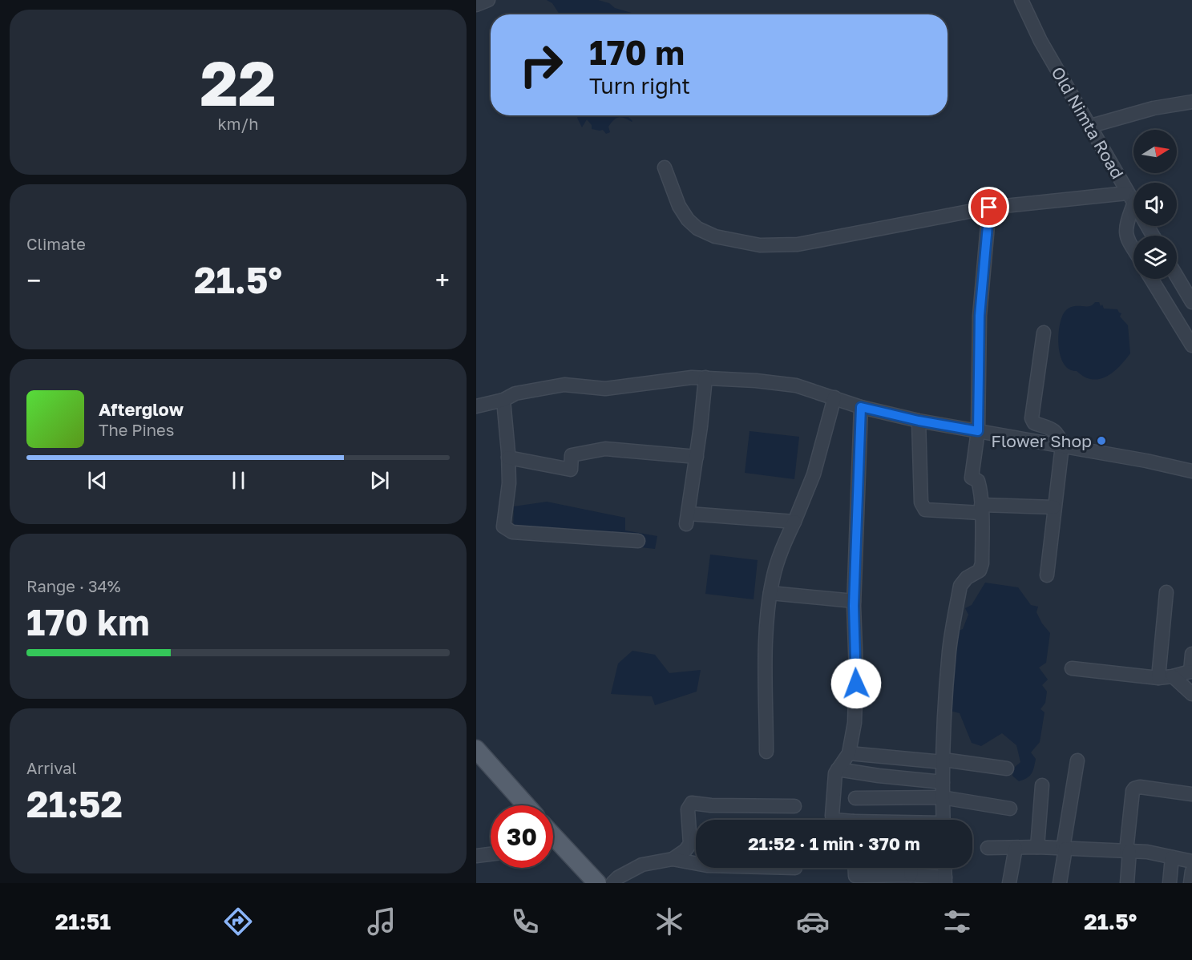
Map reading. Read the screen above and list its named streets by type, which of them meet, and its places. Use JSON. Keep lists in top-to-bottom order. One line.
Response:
{"streets":{"street":["Old Nimta Road"]},"places":["Flower Shop"],"north":"right","page":{"tile":[["22","km/h"],"Climate",["Range · 34%","170 km"],["Arrival","21:52"]],"turn":["170 m","Turn right"],"heat":["−","21.5°","+"],"song":["Afterglow","The Pines"],"limit":"30","trip":"21:52 · 1 min · 370 m","tabs":["21:51","21.5°"]}}
